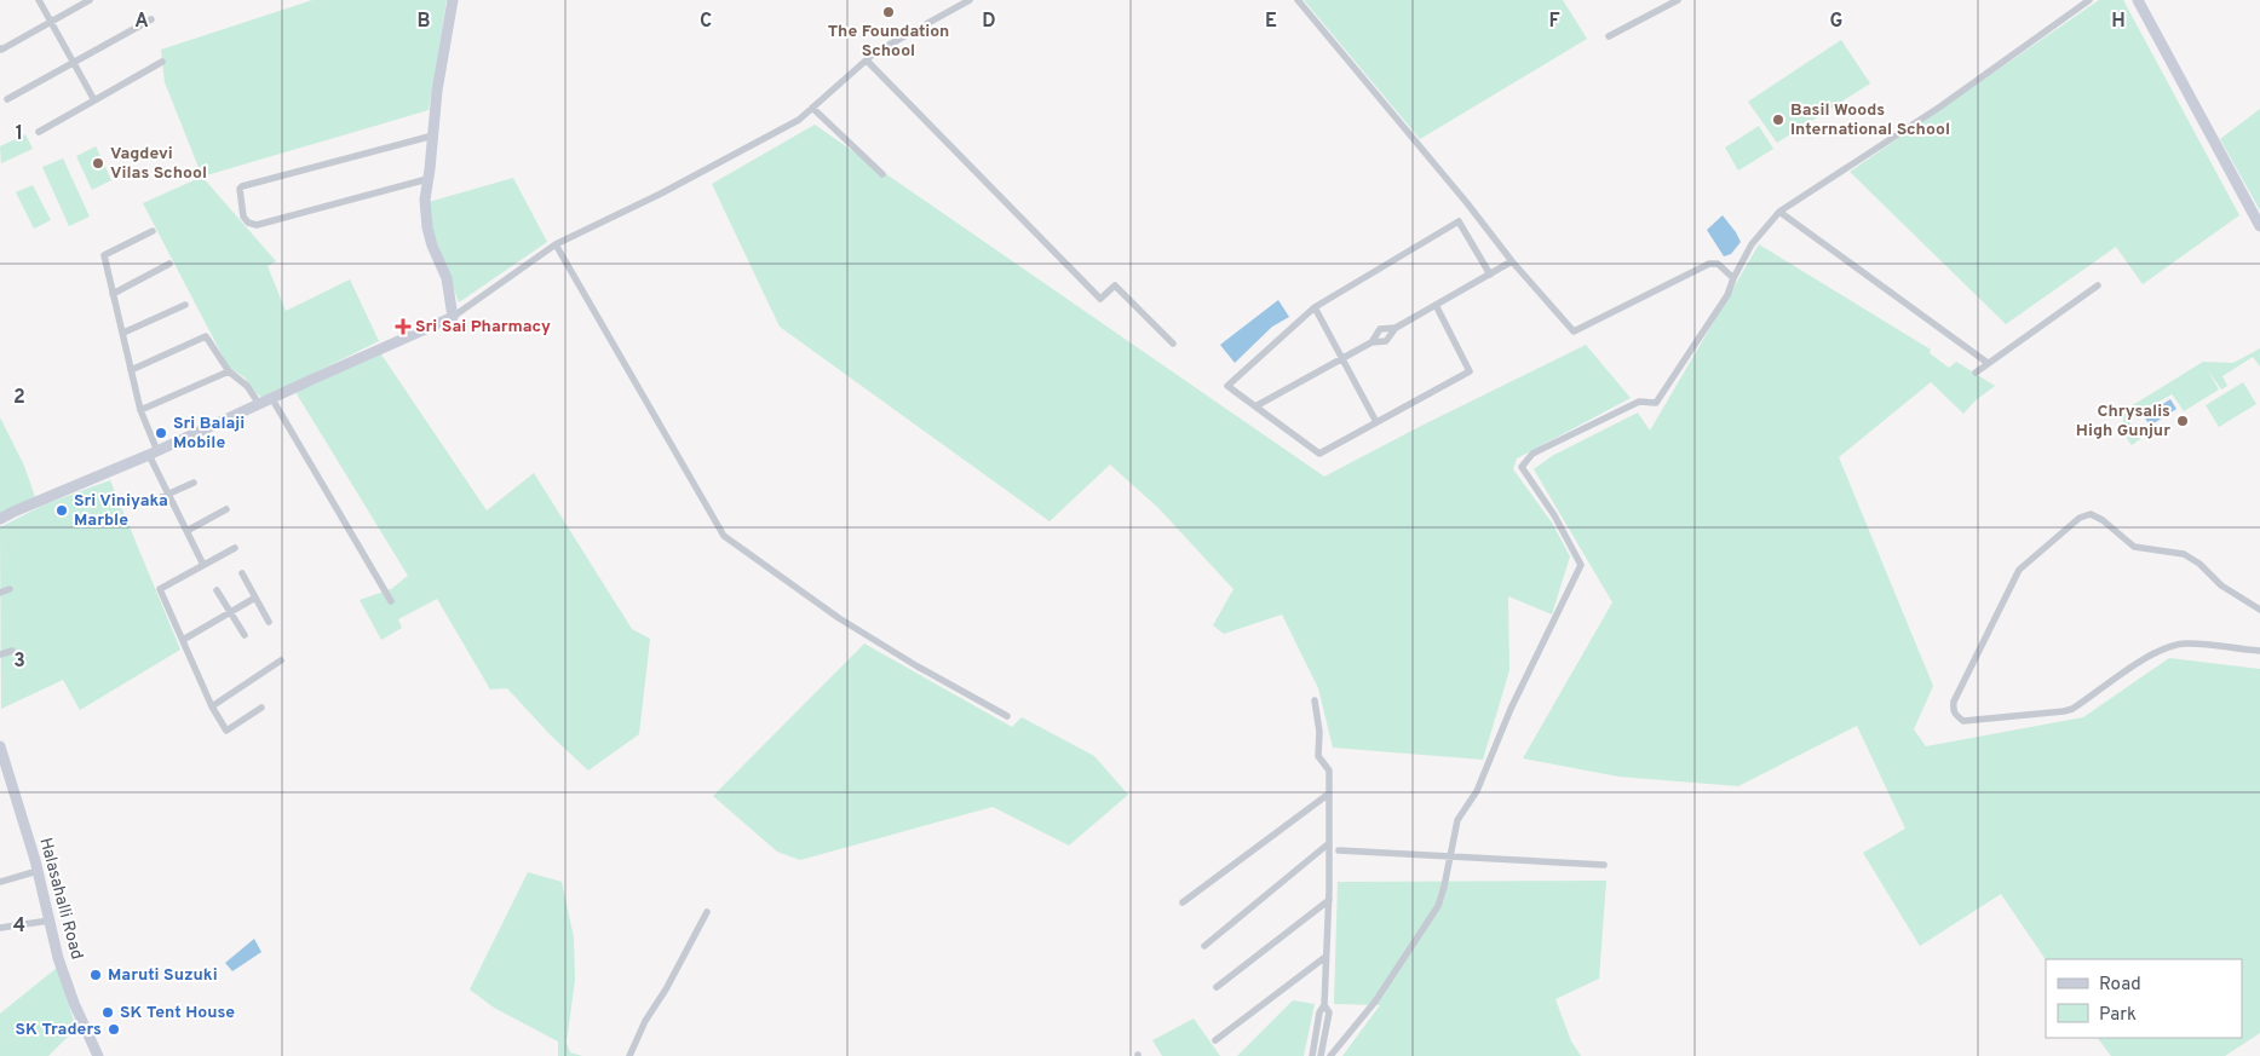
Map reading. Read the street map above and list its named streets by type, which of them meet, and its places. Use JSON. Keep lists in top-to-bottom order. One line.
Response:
{"streets":{"street":["Halasahalli Road"]},"places":{"other":["The Foundation School","Basil Woods International School","Vagdevi Vilas School","Chrysalis High Gunjur","Sri Balaji Mobile","Sri Viniyaka Marble","Maruti Suzuki","SK Tent House","SK Traders"],"health":["Sri Sai Pharmacy"]},"legend":["Road","Park"],"grid":{"columns":["A","B","C","D","E","F","G","H"],"rows":["1","2","3","4"]}}
